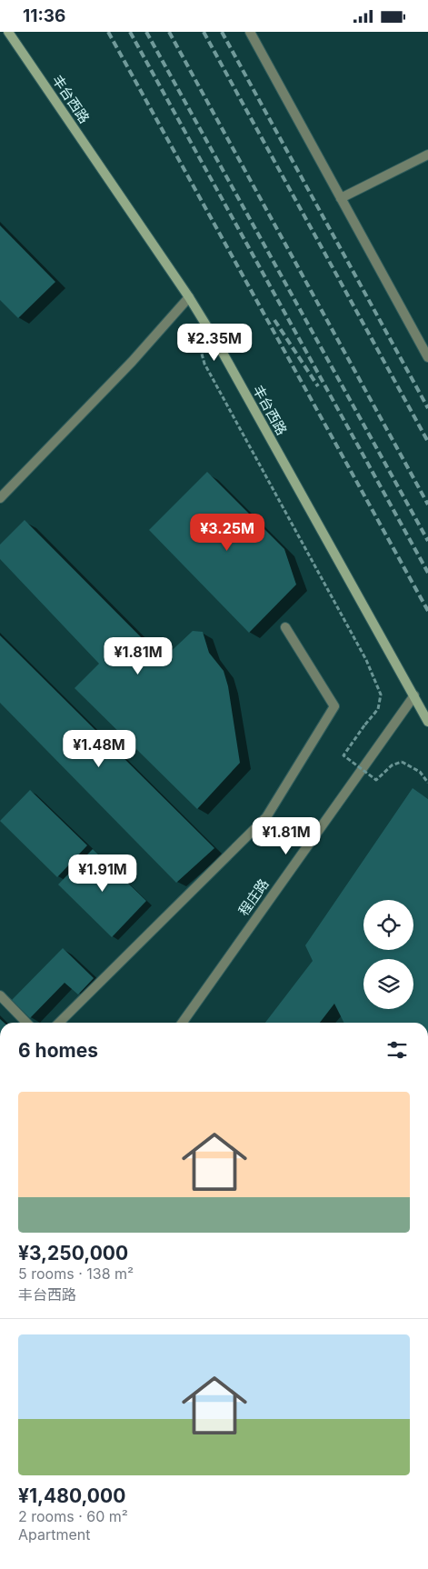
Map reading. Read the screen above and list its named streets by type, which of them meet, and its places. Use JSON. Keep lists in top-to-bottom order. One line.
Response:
{"streets":{"main road":["丰台西路"],"street":["程庄路"]},"crossings":[["丰台西路","程庄路"]],"page":{"status":"11:36","price":["¥2.35M","¥3.25M","¥1.81M","¥1.48M","¥1.81M","¥1.91M"],"heading":"6 homes","list":[{"name":"¥3,250,000","note":"5 rooms · 138 m² · 丰台西路"},{"name":"¥1,480,000","note":"2 rooms · 60 m² · Apartment"}]}}
